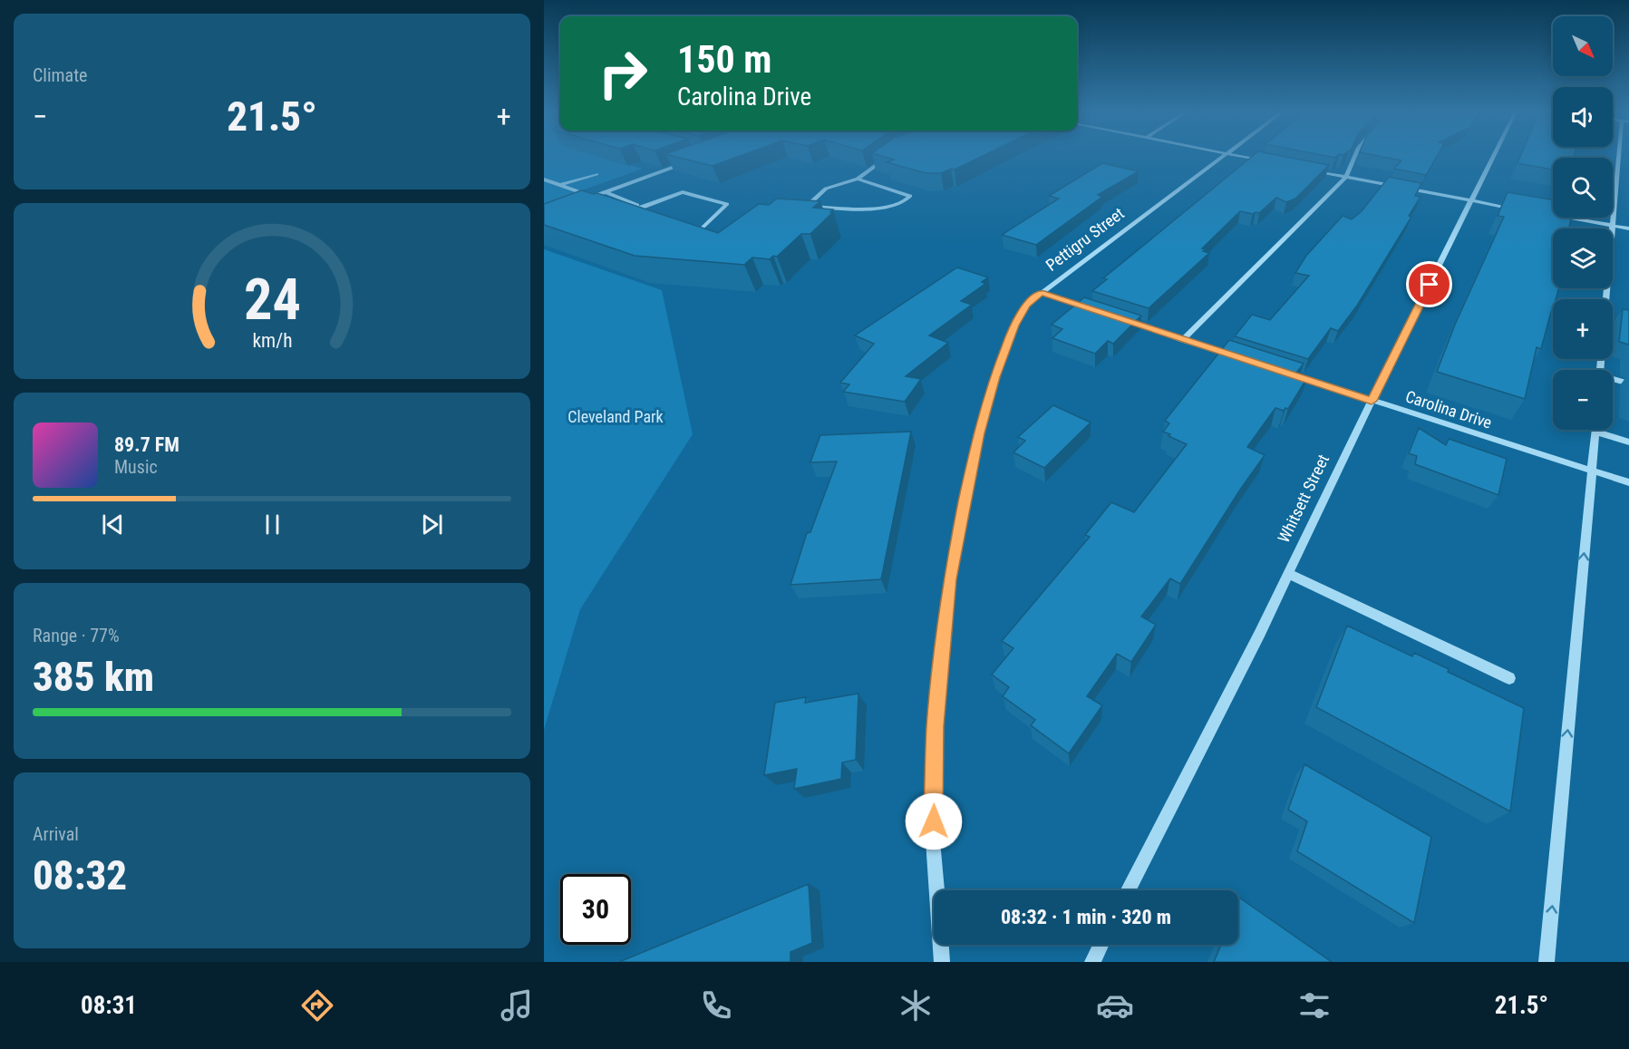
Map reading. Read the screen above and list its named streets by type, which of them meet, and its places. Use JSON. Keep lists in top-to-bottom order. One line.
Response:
{"streets":{"street":["Pettigru Street","Carolina Drive","Whitsett Street"]},"crossings":[["Carolina Drive","Whitsett Street"]],"parks":["Cleveland Park"],"north":"bottom right","page":{"tile":["Climate",["Range · 77%","385 km"],["Arrival","08:32"]],"map_buttons":["+","−"],"turn":["150 m","Carolina Drive"],"heat":["−","21.5°","+"],"song":["89.7 FM","Music"],"limit":"30","trip":"08:32 · 1 min · 320 m","tabs":["08:31","21.5°"],"gauge":["24","km/h"]}}
